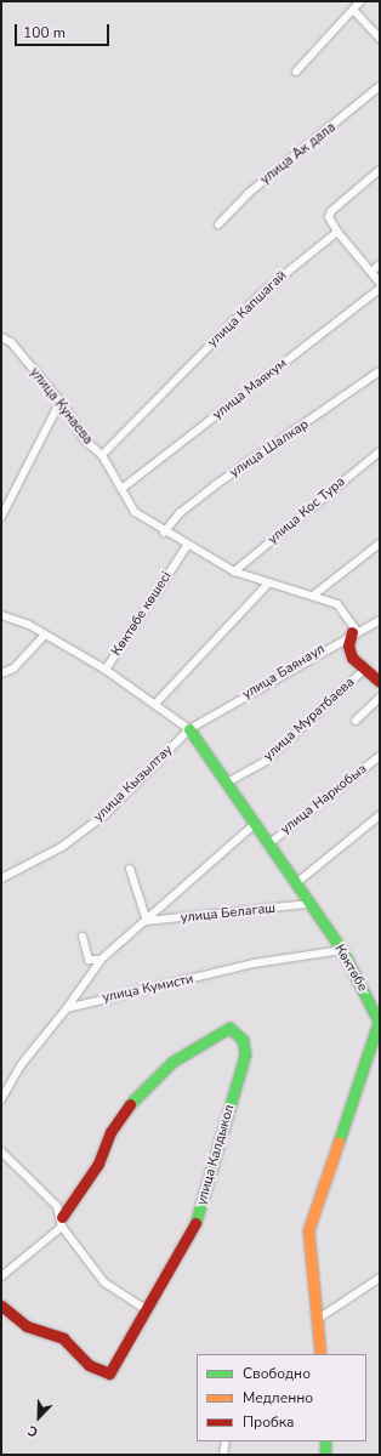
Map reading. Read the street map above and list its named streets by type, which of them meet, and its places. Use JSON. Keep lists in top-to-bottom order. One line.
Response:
{"streets":{"street":["улица Ак дала","улица Капшагай","улица Маякум","улица Кунаева","улица Шалкар","улица Кос Тура","Көктөбе көшесі","улица Баянаул","улица Муратбаева","улица Кызылтау","улица Наркобыз","улица Белагаш","Көктөбе","улица Кумисти","улица Калдыкол"]},"crossings":[["улица Капшагай","улица Кунаева"],["улица Маякум","улица Кунаева"],["улица Кунаева","улица Шалкар"],["улица Кунаева","улица Кос Тура"],["улица Кунаева","Көктөбе көшесі"],["улица Кунаева","улица Баянаул"],["Көктөбе көшесі","улица Баянаул"],["Көктөбе көшесі","улица Кызылтау"],["Көктөбе көшесі","Көктөбе"],["улица Баянаул","улица Кызылтау"],["улица Баянаул","Көктөбе"],["улица Муратбаева","Көктөбе"],["улица Кызылтау","Көктөбе"],["улица Наркобыз","Көктөбе"],["улица Белагаш","Көктөбе"],["улица Белагаш","улица Кумисти"],["Көктөбе","улица Кумисти"]],"legend":["Свободно","Медленно","Пробка"],"scale_bar":"100 m","north":"bottom left"}
